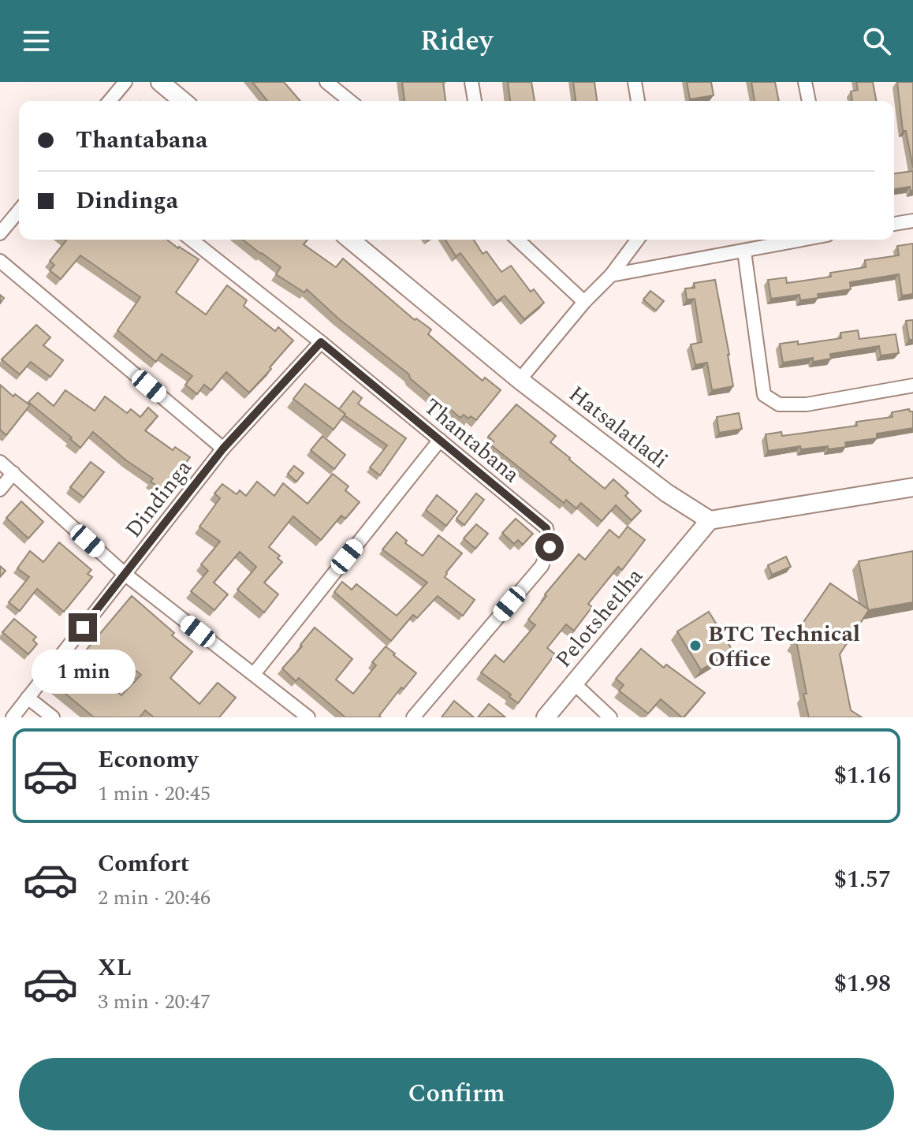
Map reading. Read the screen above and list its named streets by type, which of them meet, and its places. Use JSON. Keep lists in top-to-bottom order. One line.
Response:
{"streets":{"street":["Hatsalatladi","Thantabana","Dindinga","Pelotshetlha"]},"crossings":[["Hatsalatladi","Pelotshetlha"],["Thantabana","Dindinga"]],"places":["BTC Technical Office"],"page":{"header":"Ridey","banner":["Thantabana","Dindinga"],"bubble":"1 min","list":[{"name":"Economy","note":"1 min · 20:45","value":"$1.16"},{"name":"Comfort","note":"2 min · 20:46","value":"$1.57"},{"name":"XL","note":"3 min · 20:47","value":"$1.98"}],"buttons":"Confirm"}}
